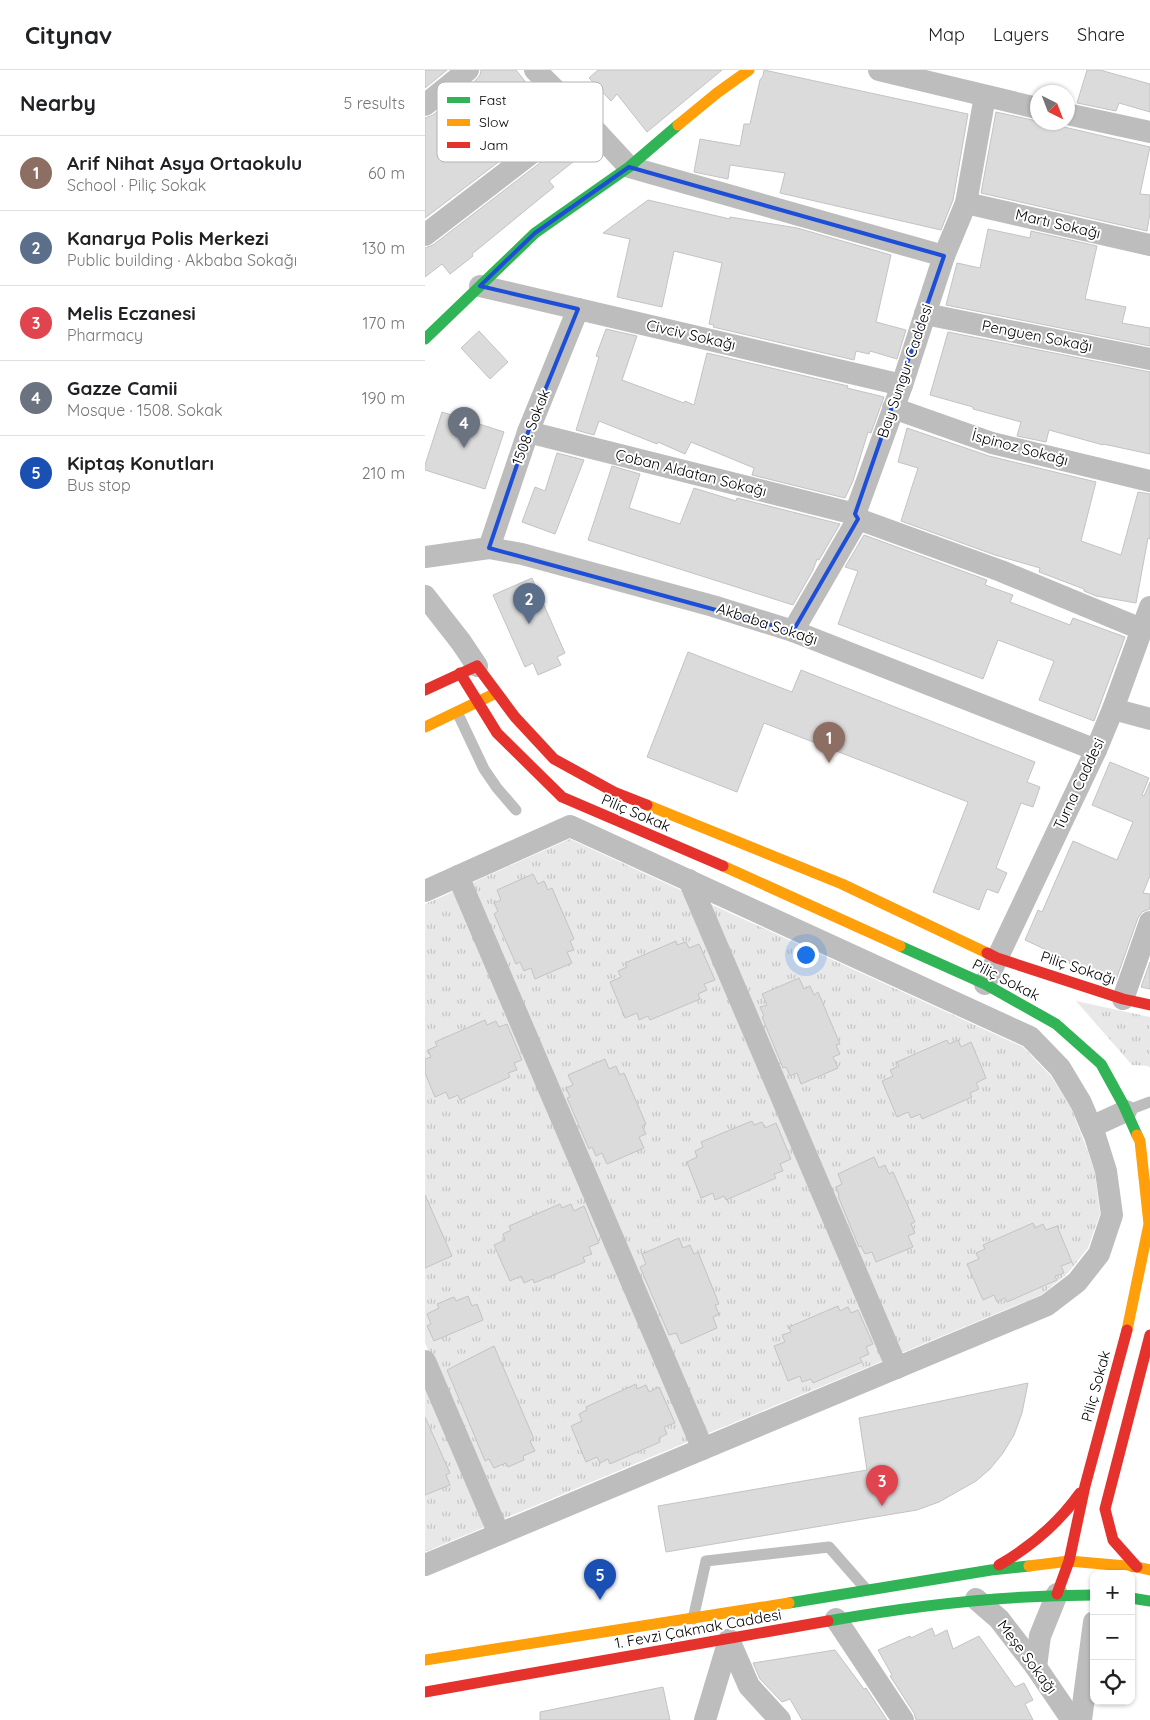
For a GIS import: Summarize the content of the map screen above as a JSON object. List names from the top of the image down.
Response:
{
  "streets": {
    "street": [
      "Martı Sokağı",
      "Civciv Sokağı",
      "Penguen Sokağı",
      "Bay Sungur Caddesi",
      "1508. Sokak",
      "İspinoz Sokağı",
      "Çoban Aldatan Sokağı",
      "Akbaba Sokağı",
      "Turna Caddesi",
      "Piliç Sokak",
      "Piliç Sokağı",
      "1. Fevzi Çakmak Caddesi",
      "Meşe Sokağı"
    ]
  },
  "crossings": [
    ["Martı Sokağı", "Bay Sungur Caddesi"],
    ["Civciv Sokağı", "Bay Sungur Caddesi"],
    ["Civciv Sokağı", "1508. Sokak"],
    ["Penguen Sokağı", "Bay Sungur Caddesi"],
    ["Bay Sungur Caddesi", "İspinoz Sokağı"],
    ["Bay Sungur Caddesi", "Çoban Aldatan Sokağı"],
    ["Bay Sungur Caddesi", "Akbaba Sokağı"],
    ["1508. Sokak", "Çoban Aldatan Sokağı"],
    ["1508. Sokak", "Akbaba Sokağı"],
    ["Çoban Aldatan Sokağı", "Turna Caddesi"],
    ["Akbaba Sokağı", "Turna Caddesi"],
    ["Turna Caddesi", "Piliç Sokak"],
    ["Turna Caddesi", "Piliç Sokağı"],
    ["Piliç Sokak", "Piliç Sokağı"],
    ["Piliç Sokak", "1. Fevzi Çakmak Caddesi"],
    ["1. Fevzi Çakmak Caddesi", "Meşe Sokağı"]
  ],
  "legend": ["Fast", "Slow", "Jam"],
  "north": "bottom right",
  "page": {
    "header": "Citynav",
    "nav": ["Map", "Layers", "Share"],
    "heading": ["Nearby", "5 results"],
    "list": [
      {
        "mark": "1",
        "name": "Arif Nihat Asya Ortaokulu",
        "note": "School · Piliç Sokak",
        "value": "60 m"
      },
      {
        "mark": "2",
        "name": "Kanarya Polis Merkezi",
        "note": "Public building · Akbaba Sokağı",
        "value": "130 m"
      },
      {
        "mark": "3",
        "name": "Melis Eczanesi",
        "note": "Pharmacy",
        "value": "170 m"
      },
      {
        "mark": "4",
        "name": "Gazze Camii",
        "note": "Mosque · 1508. Sokak",
        "value": "190 m"
      },
      {
        "mark": "5",
        "name": "Kiptaş Konutları",
        "note": "Bus stop",
        "value": "210 m"
      }
    ],
    "pins": [
      "4",
      "2",
      "1",
      "3",
      "5"
    ],
    "map_buttons": ["+", "−"]
  }
}
